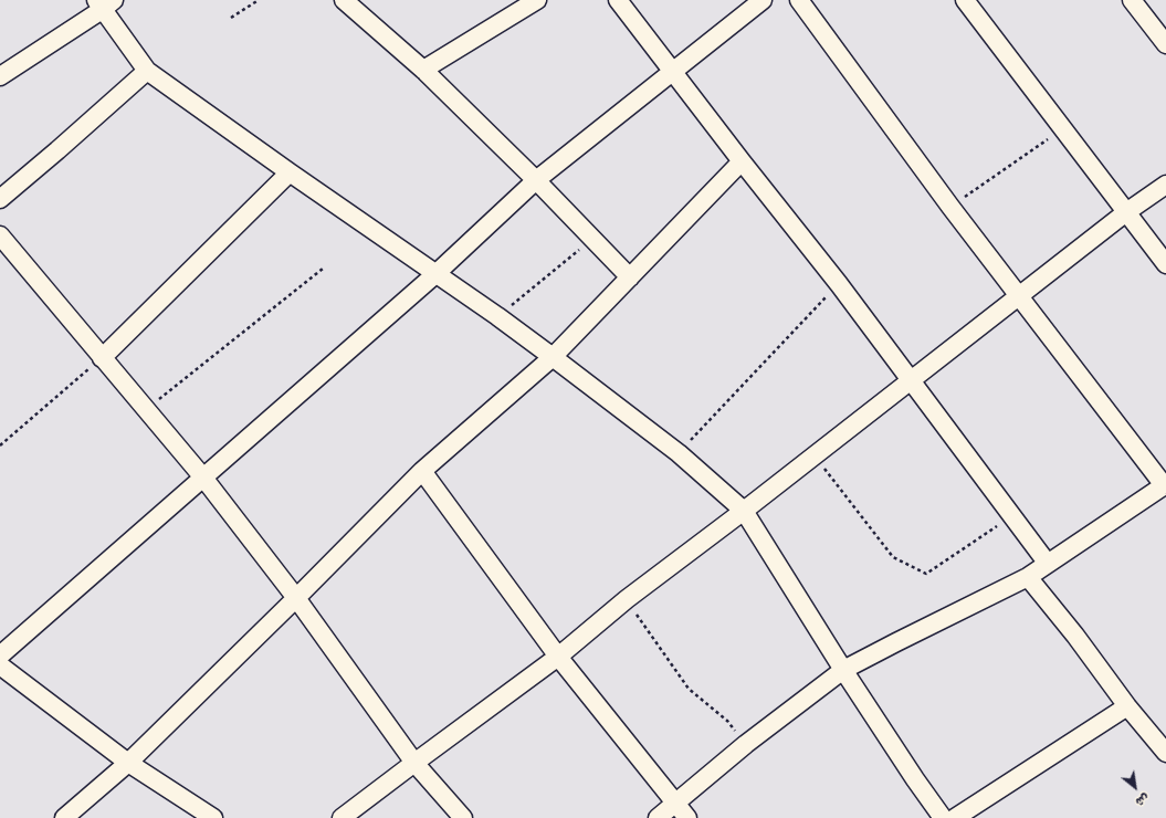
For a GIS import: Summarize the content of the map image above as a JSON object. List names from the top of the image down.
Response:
{
  "north": "bottom right"
}
